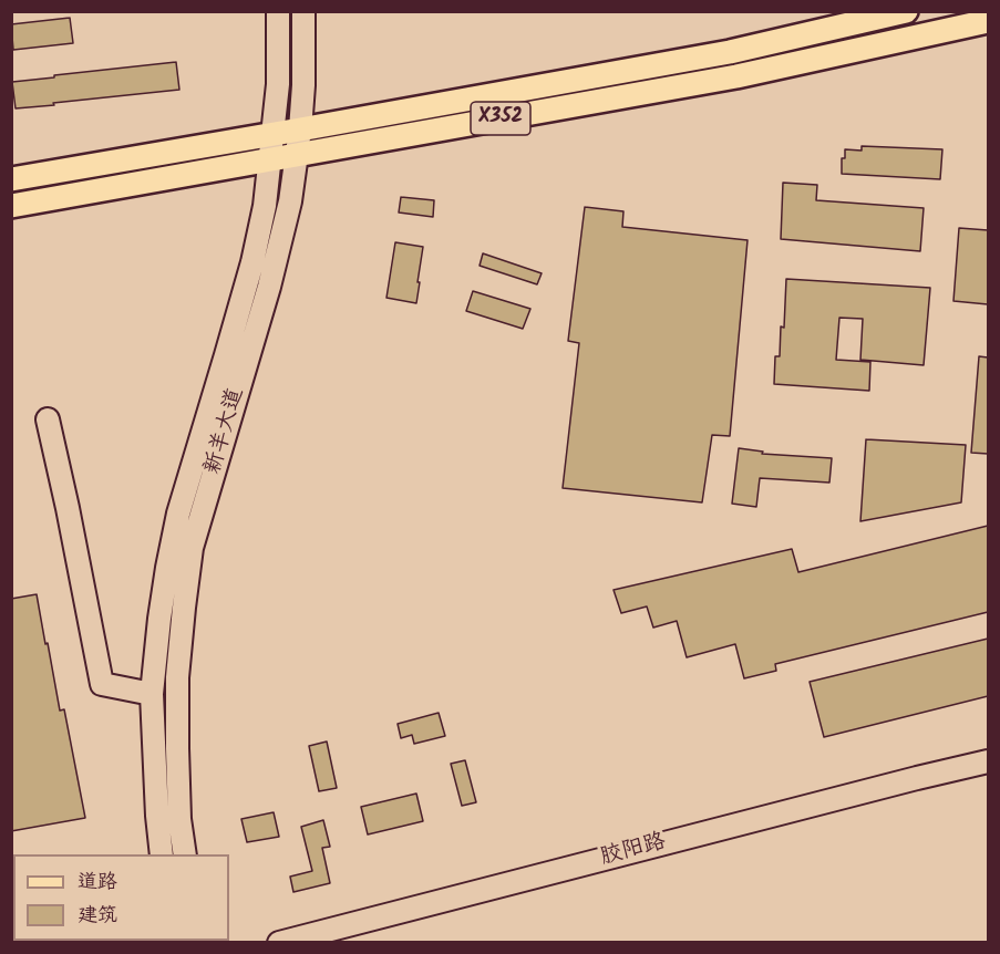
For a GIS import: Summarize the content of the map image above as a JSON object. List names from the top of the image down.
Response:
{
  "streets": {
    "main road": ["X352", "新羊大道", "胶阳路"]
  },
  "crossings": [
    ["X352", "新羊大道"]
  ],
  "legend": ["道路", "建筑"]
}
